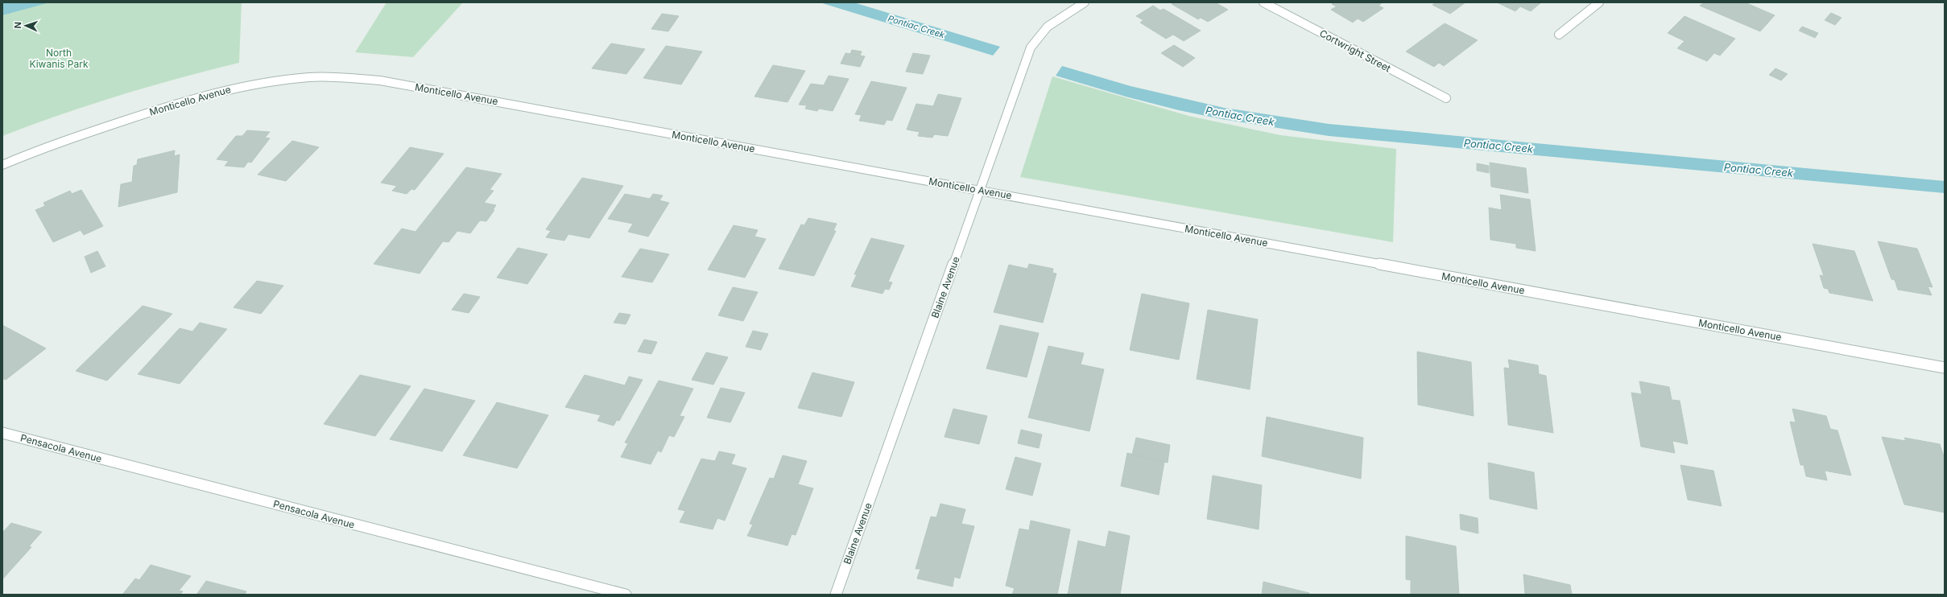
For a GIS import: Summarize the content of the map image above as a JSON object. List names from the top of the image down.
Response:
{
  "streets": {
    "street": [
      "Cortwright Street",
      "Monticello Avenue",
      "Blaine Avenue",
      "Pensacola Avenue"
    ]
  },
  "crossings": [
    ["Monticello Avenue", "Blaine Avenue"]
  ],
  "water": ["Pontiac Creek"],
  "parks": ["North Kiwanis Park"],
  "north": "left"
}
